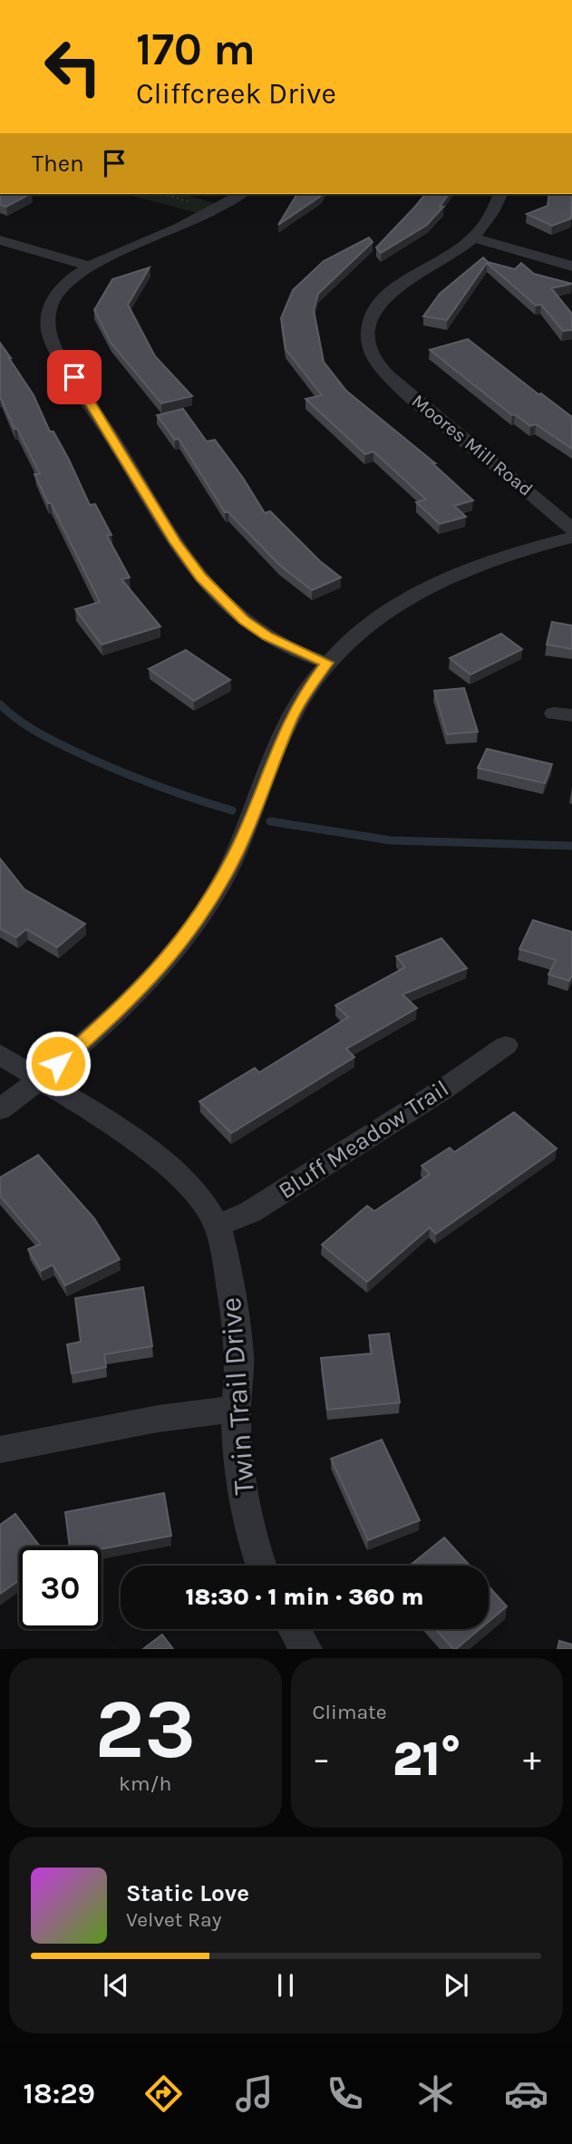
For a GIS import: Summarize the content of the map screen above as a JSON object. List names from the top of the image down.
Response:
{
  "streets": {
    "street": ["Moores Mill Road", "Bluff Meadow Trail", "Twin Trail Drive"]
  },
  "crossings": [
    ["Bluff Meadow Trail", "Twin Trail Drive"]
  ],
  "page": {
    "turn": ["170 m", "Cliffcreek Drive"],
    "then": "Then",
    "limit": "30",
    "trip": "18:30 · 1 min · 360 m",
    "tile": [
      ["23", "km/h"],
      "Climate"
    ],
    "heat": ["−", "21°", "+"],
    "song": ["Static Love", "Velvet Ray"],
    "tabs": "18:29"
  }
}
